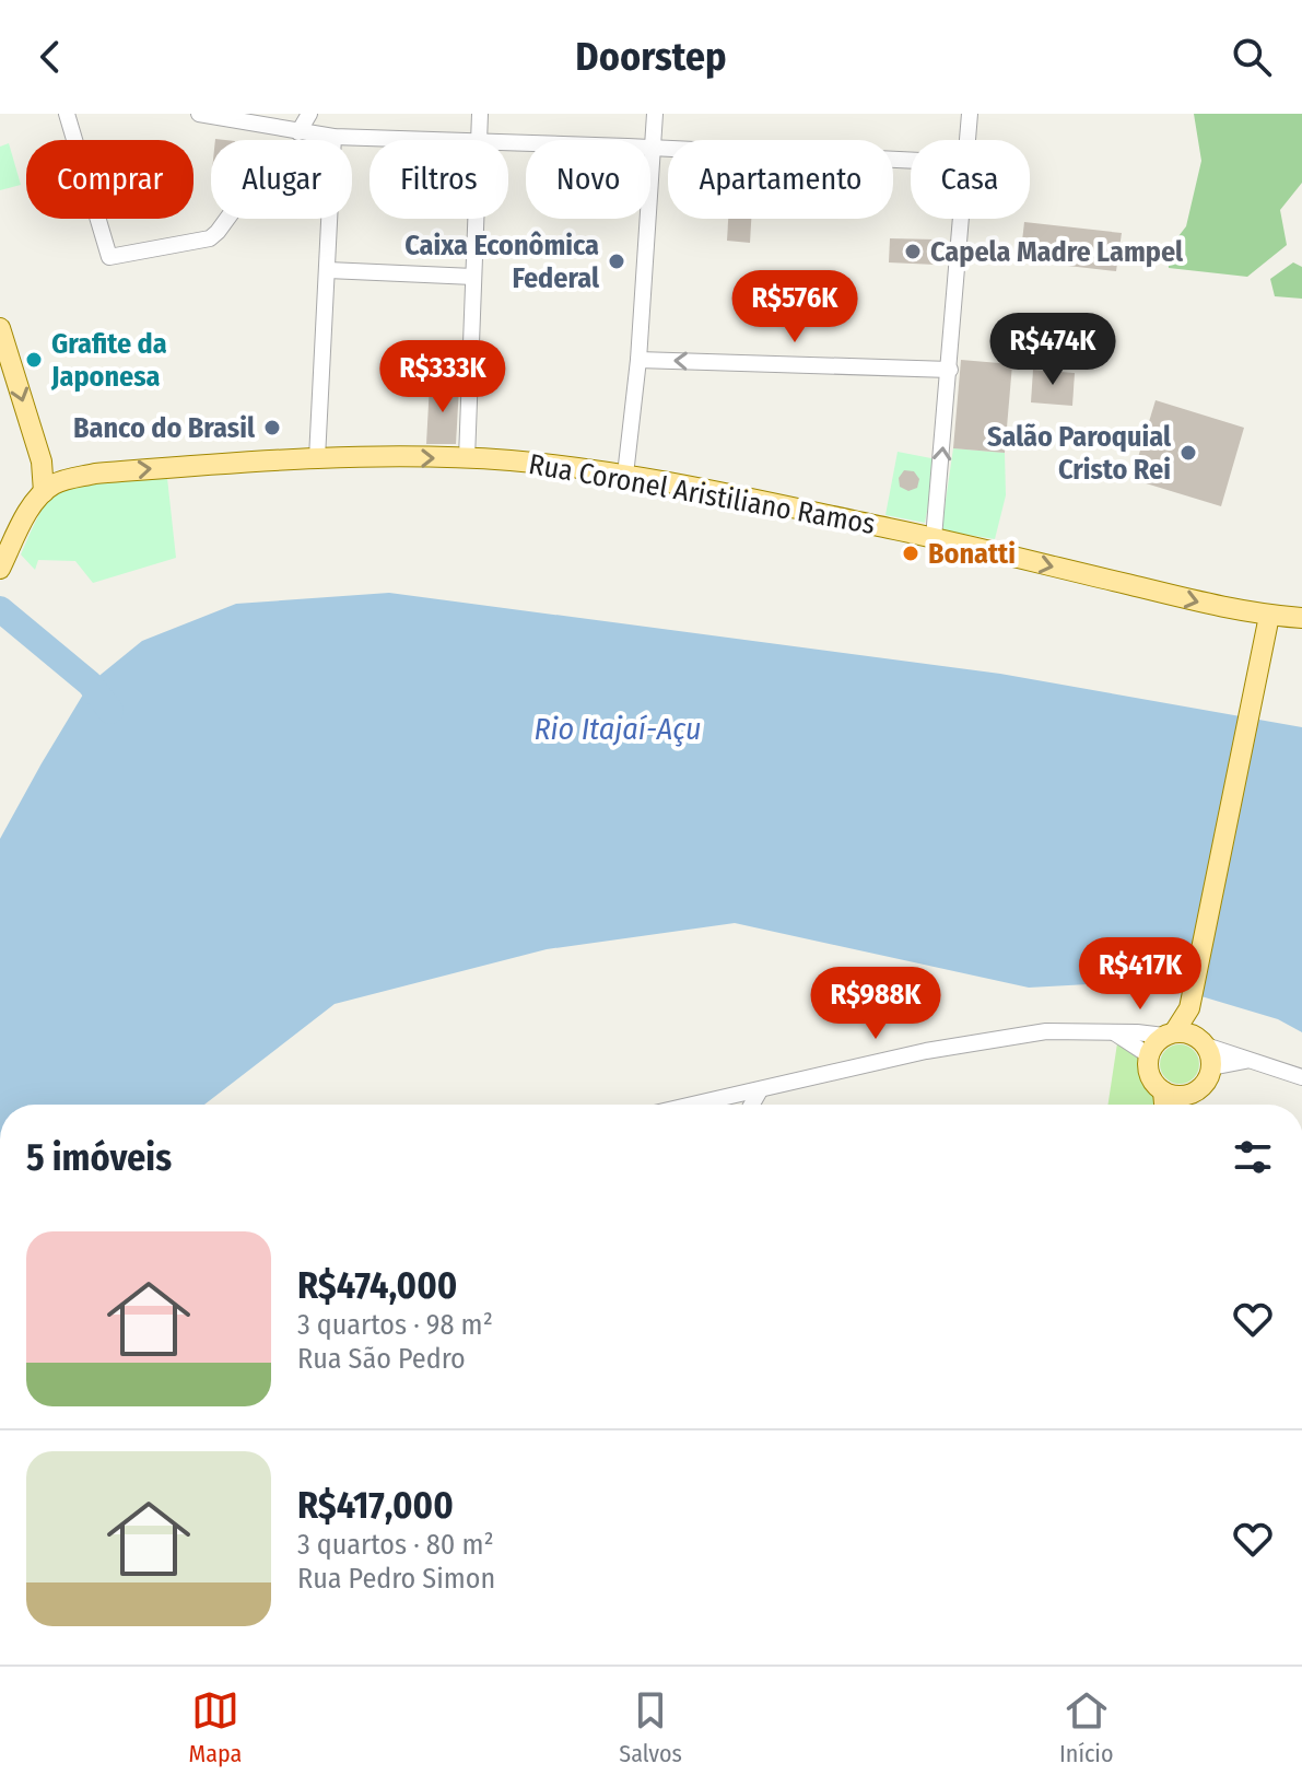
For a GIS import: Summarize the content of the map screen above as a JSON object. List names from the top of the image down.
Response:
{
  "streets": {
    "main road": ["Rua Coronel Aristiliano Ramos"]
  },
  "one_way": ["Rua Coronel Aristiliano Ramos"],
  "water": ["Rio Itajaí-Açu"],
  "places": [
    "Capela Madre Lampel",
    "Caixa Econômica Federal",
    "Grafite da Japonesa",
    "Banco do Brasil",
    "Salão Paroquial Cristo Rei",
    "Bonatti"
  ],
  "page": {
    "header": "Doorstep",
    "chip": [
      "Comprar",
      "Alugar",
      "Filtros",
      "Novo",
      "Apartamento",
      "Casa"
    ],
    "price": [
      "R$576K",
      "R$474K",
      "R$333K",
      "R$417K",
      "R$988K"
    ],
    "heading": "5 imóveis",
    "list": [
      {
        "name": "R$474,000",
        "note": "3 quartos · 98 m² · Rua São Pedro"
      },
      {
        "name": "R$417,000",
        "note": "3 quartos · 80 m² · Rua Pedro Simon"
      }
    ],
    "tabs": ["Mapa", "Salvos", "Início"]
  }
}
